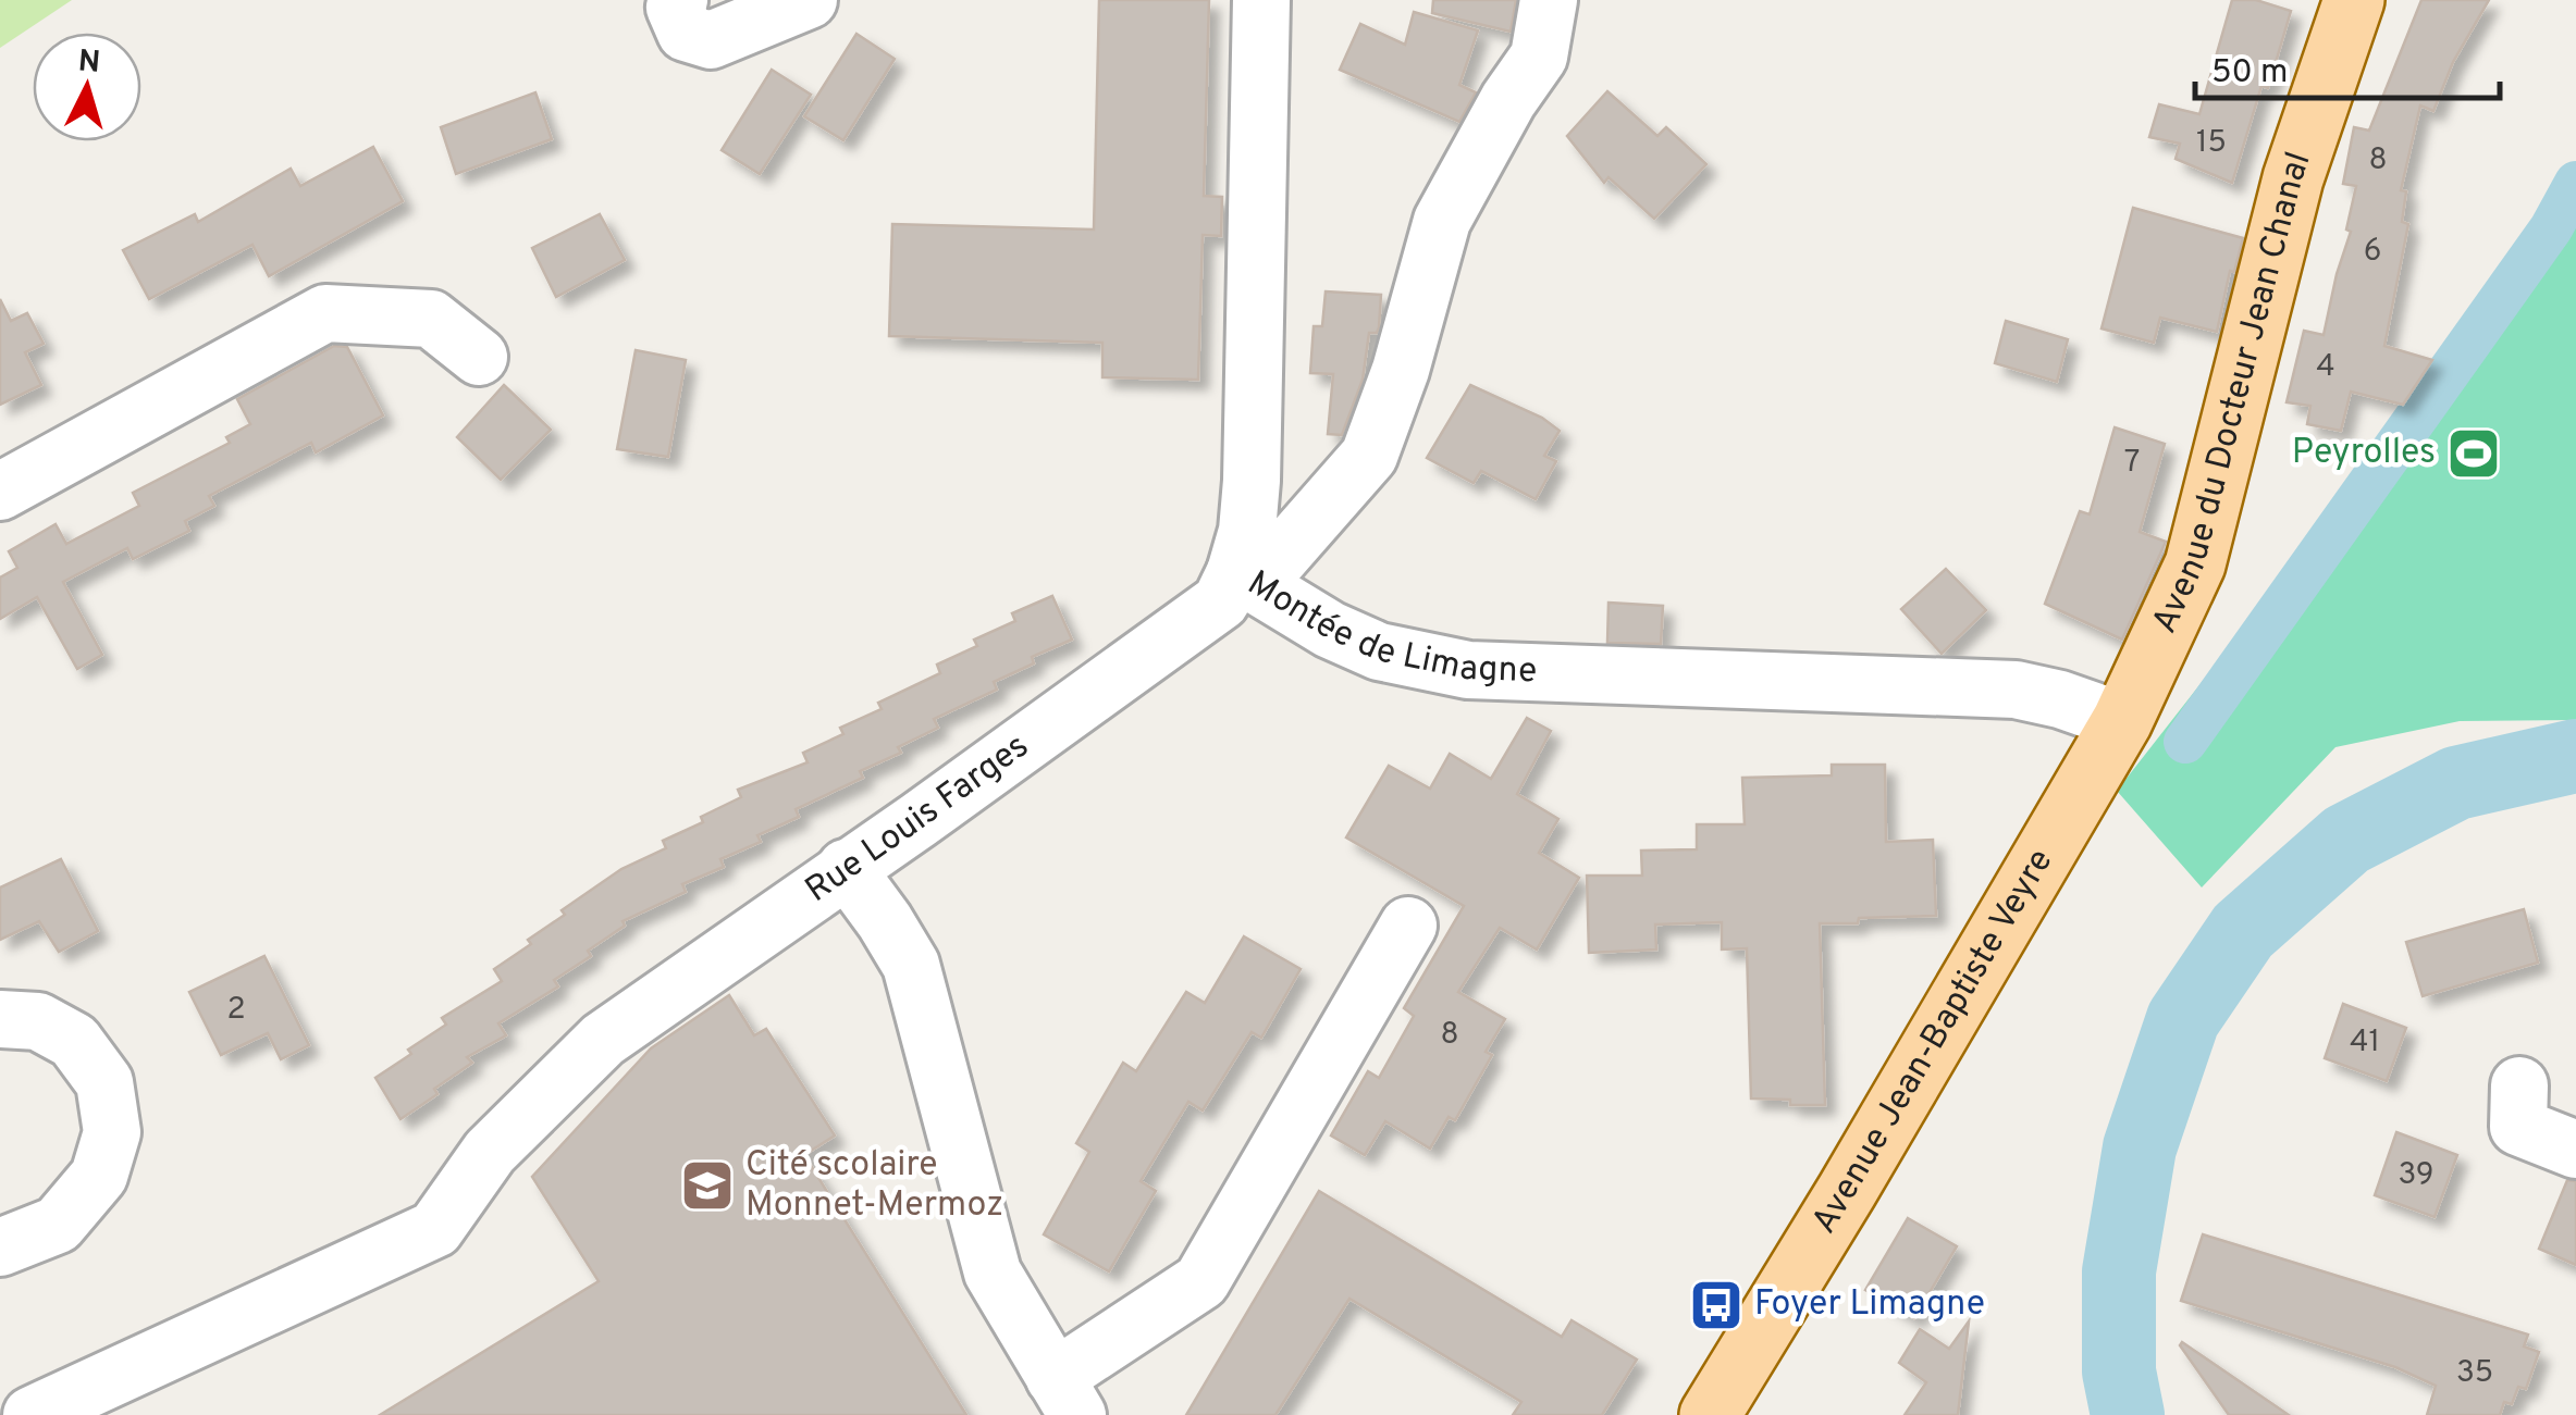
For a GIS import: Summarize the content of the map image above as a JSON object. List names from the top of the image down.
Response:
{
  "streets": {
    "main road": ["Avenue du Docteur Jean Chanal", "Avenue Jean-Baptiste Veyre"],
    "street": ["Montée de Limagne", "Rue Louis Farges"]
  },
  "crossings": [
    ["Avenue du Docteur Jean Chanal", "Montée de Limagne"],
    ["Avenue du Docteur Jean Chanal", "Avenue Jean-Baptiste Veyre"],
    ["Montée de Limagne", "Rue Louis Farges"],
    ["Montée de Limagne", "Avenue Jean-Baptiste Veyre"]
  ],
  "places": {
    "sports": ["Peyrolles"],
    "school or university": ["Cité scolaire Monnet-Mermoz"],
    "bus stop": ["Foyer Limagne"]
  },
  "house_numbers": [
    "15",
    "8",
    "6",
    "4",
    "7",
    "2",
    "8",
    "41",
    "39",
    "35"
  ],
  "scale_bar": "50 m",
  "north": "top"
}
